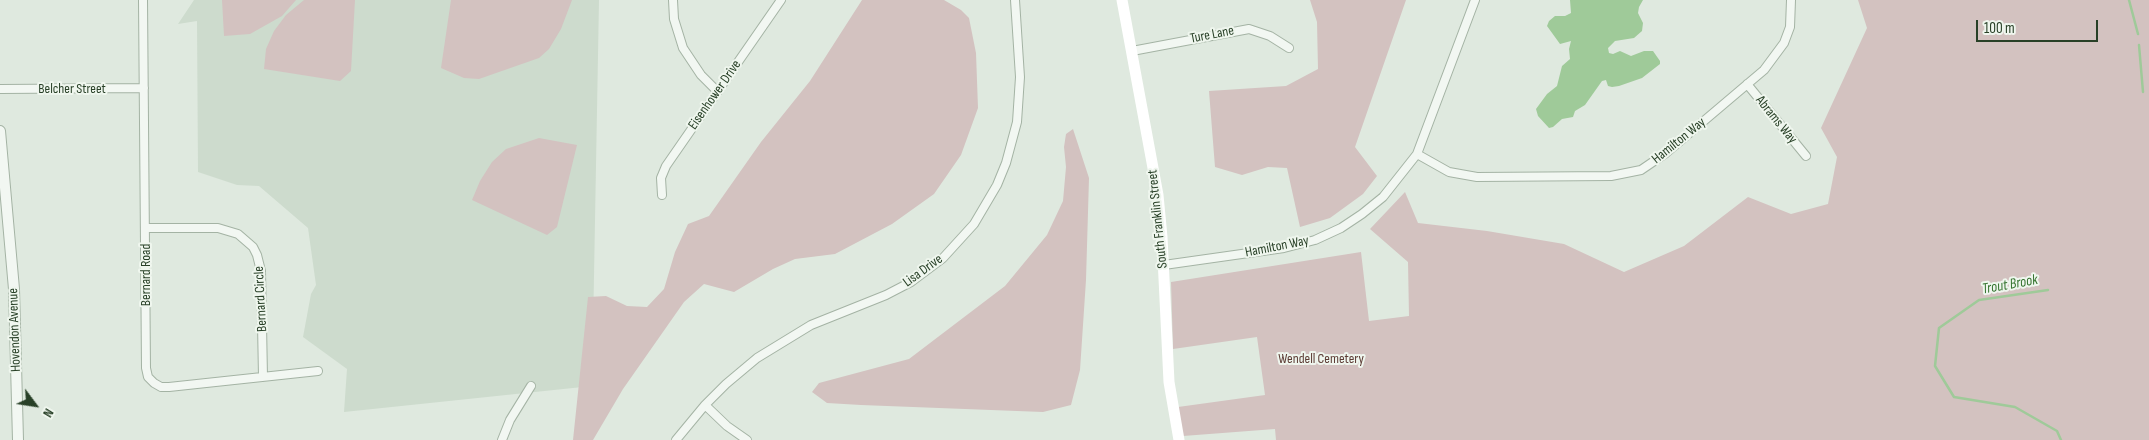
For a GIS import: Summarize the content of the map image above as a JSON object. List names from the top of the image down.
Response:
{
  "streets": {
    "main road": ["South Franklin Street"],
    "street": [
      "Ture Lane",
      "Belcher Street",
      "Eisenhower Drive",
      "Abrams Way",
      "Hamilton Way",
      "Lisa Drive",
      "Bernard Road",
      "Bernard Circle",
      "Hovendon Avenue"
    ]
  },
  "crossings": [
    ["Ture Lane", "South Franklin Street"],
    ["Belcher Street", "Bernard Road"],
    ["Abrams Way", "Hamilton Way"],
    ["Hamilton Way", "South Franklin Street"],
    ["Bernard Road", "Bernard Circle"]
  ],
  "water": ["Trout Brook"],
  "parks": ["Wendell Cemetery"],
  "scale_bar": "100 m",
  "north": "bottom right"
}
